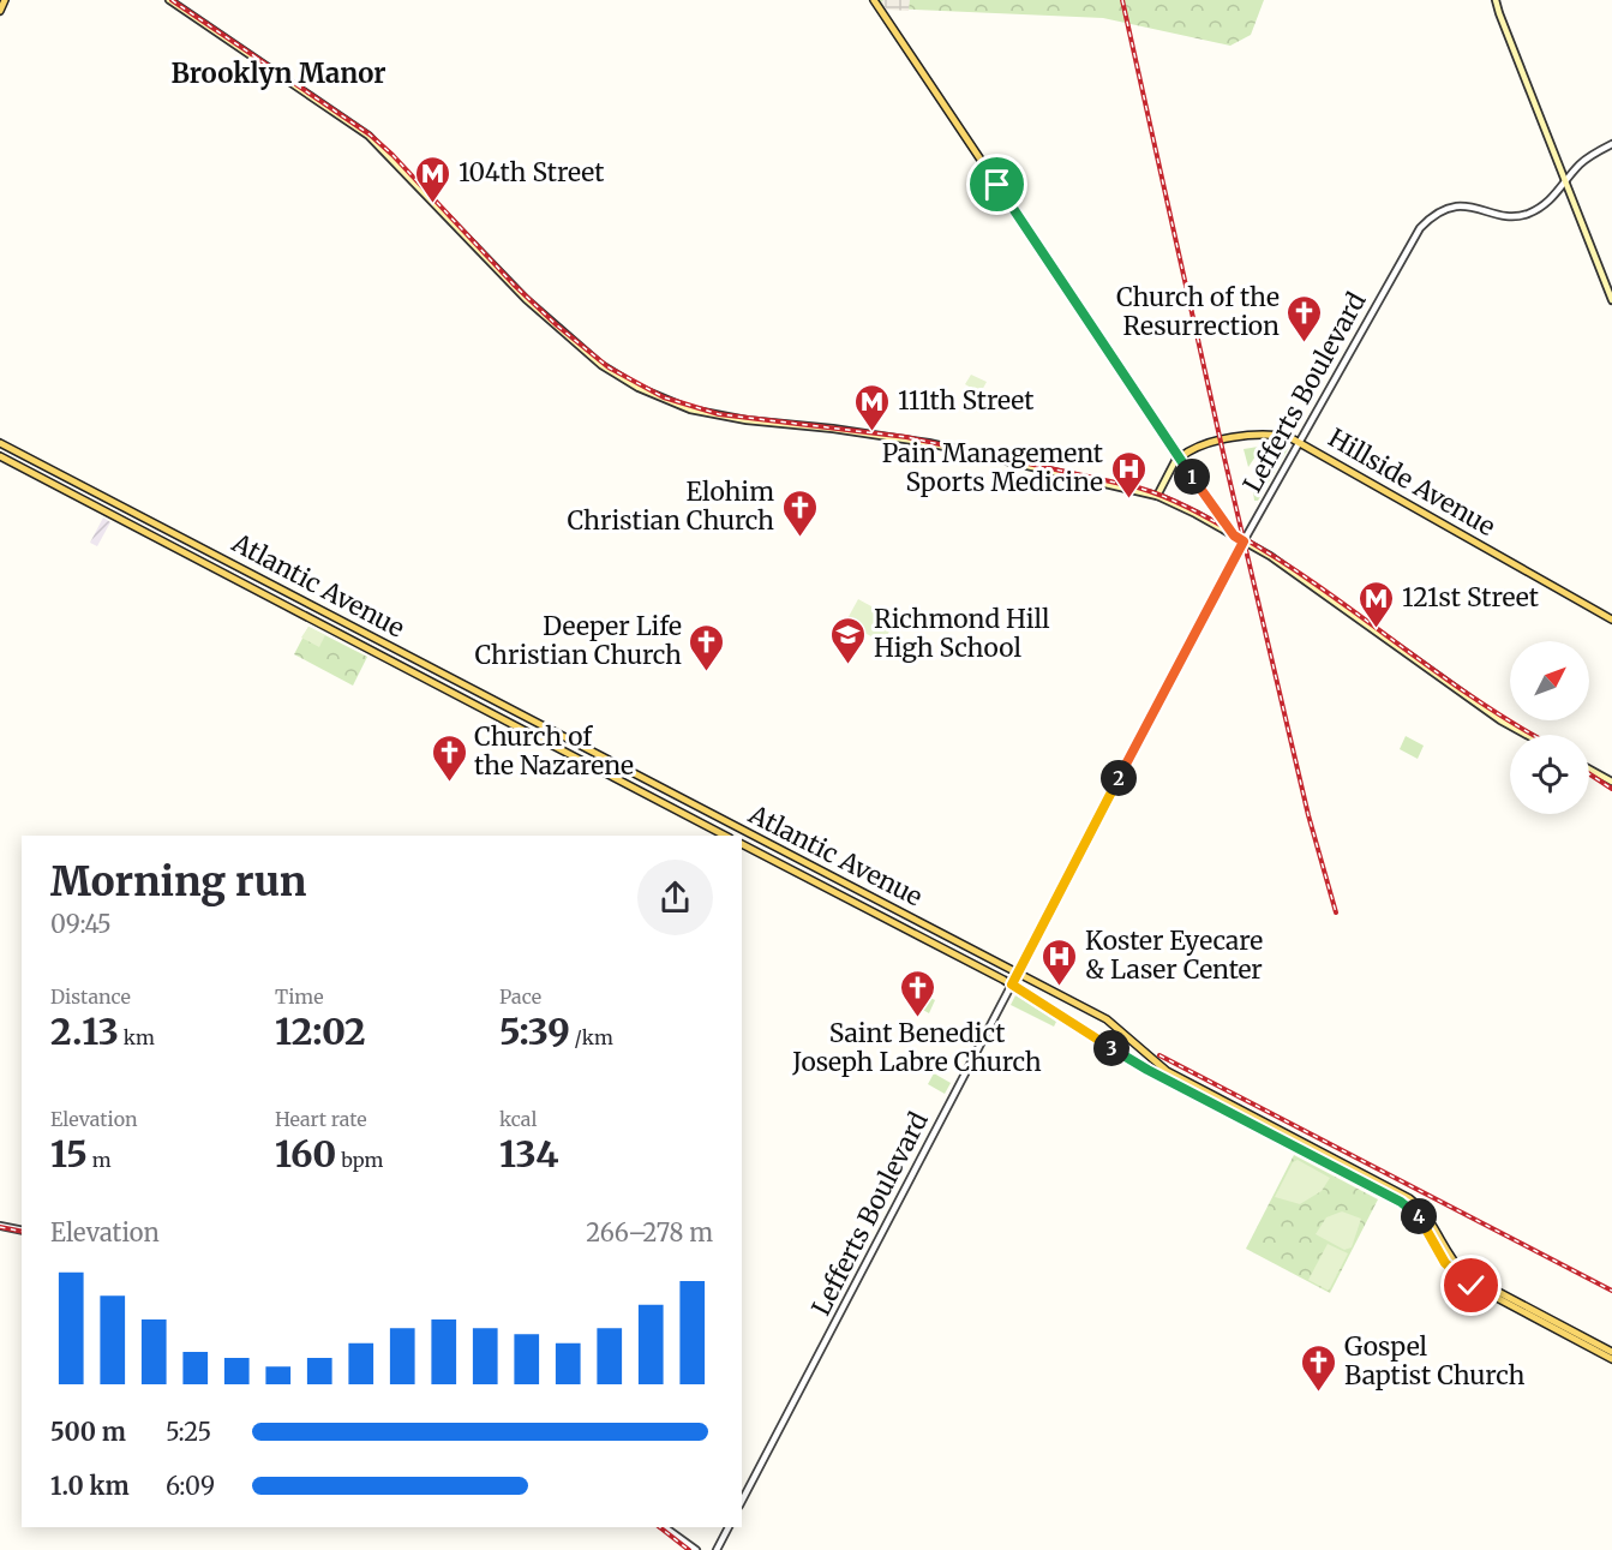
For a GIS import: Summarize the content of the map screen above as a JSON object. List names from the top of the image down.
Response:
{
  "streets": {
    "main road": ["Hillside Avenue", "Atlantic Avenue"],
    "street": ["Lefferts Boulevard"]
  },
  "crossings": [
    ["Lefferts Boulevard", "Hillside Avenue"],
    ["Lefferts Boulevard", "Atlantic Avenue"]
  ],
  "districts": ["Brooklyn Manor"],
  "places": {
    "metro station": ["104th Street", "111th Street", "121st Street"],
    "church": [
      "Church of the Resurrection",
      "Elohim Christian Church",
      "Deeper Life Christian Church",
      "Church of the Nazarene",
      "Saint Benedict Joseph Labre Church",
      "Gospel Baptist Church"
    ],
    "hospital": ["Pain Management Sports Medicine", "Koster Eyecare & Laser Center"],
    "school or university": ["Richmond Hill High School"]
  },
  "north": "top right",
  "page": {
    "pins": [
      "1",
      "2",
      "3",
      "4"
    ],
    "heading": ["Morning run", "09:45"],
    "stats": [
      ["Distance", "2.13 km"],
      ["Time", "12:02"],
      ["Pace", "5:39 /km"],
      ["Elevation", "15 m"],
      ["Heart rate", "160 bpm"],
      ["kcal", "134"]
    ],
    "chart": ["Elevation", "266–278 m"],
    "list": [
      {
        "name": "500 m",
        "note": "5:25"
      },
      {
        "name": "1.0 km",
        "note": "6:09"
      }
    ]
  }
}
